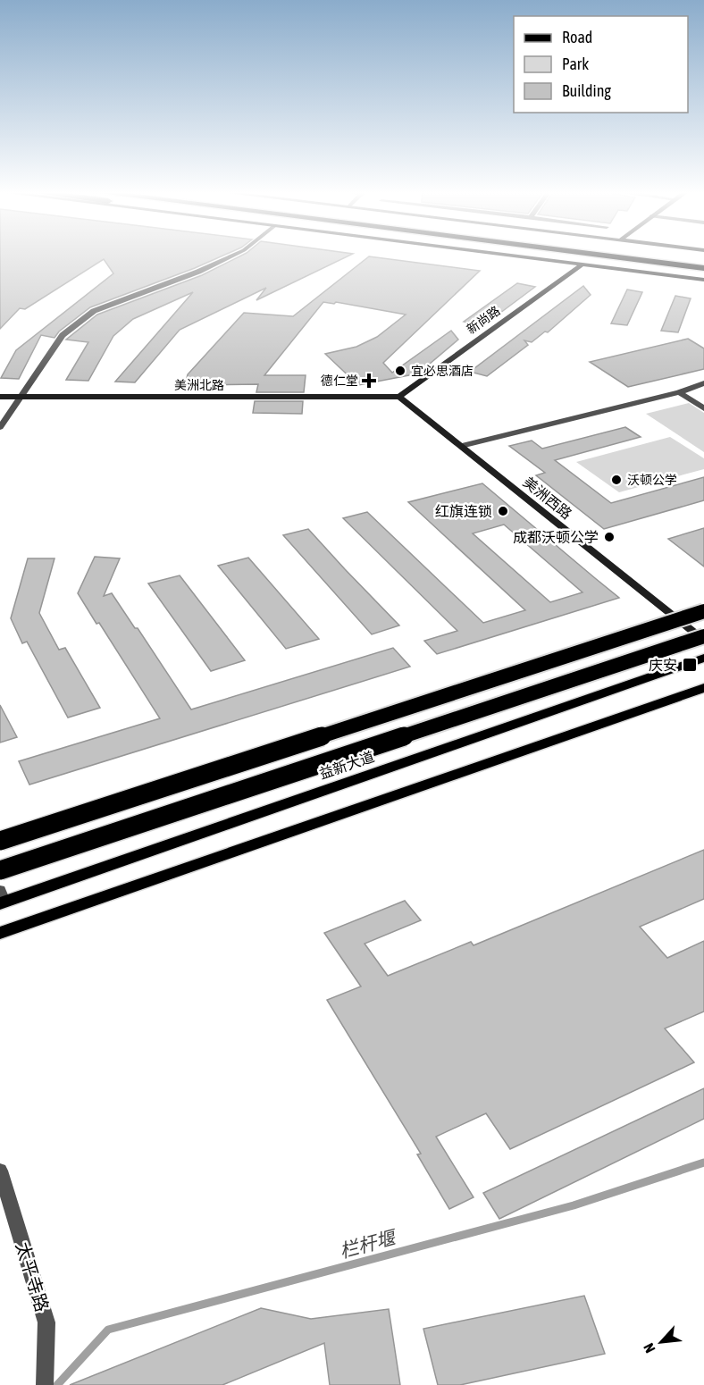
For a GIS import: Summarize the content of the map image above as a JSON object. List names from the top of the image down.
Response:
{
  "streets": {
    "main road": [
      "新尚路",
      "美洲北路",
      "美洲西路",
      "益新大道"
    ],
    "street": ["太平寺路"]
  },
  "crossings": [
    ["新尚路", "美洲北路"],
    ["新尚路", "美洲西路"],
    ["美洲北路", "美洲西路"]
  ],
  "water": ["栏杆堰"],
  "places": {
    "other": [
      "宜必思酒店",
      "沃顿公学",
      "红旗连锁",
      "成都沃顿公学"
    ],
    "health": ["德仁堂"],
    "transit": ["庆安"]
  },
  "legend": ["Road", "Park", "Building"],
  "north": "bottom left"
}
